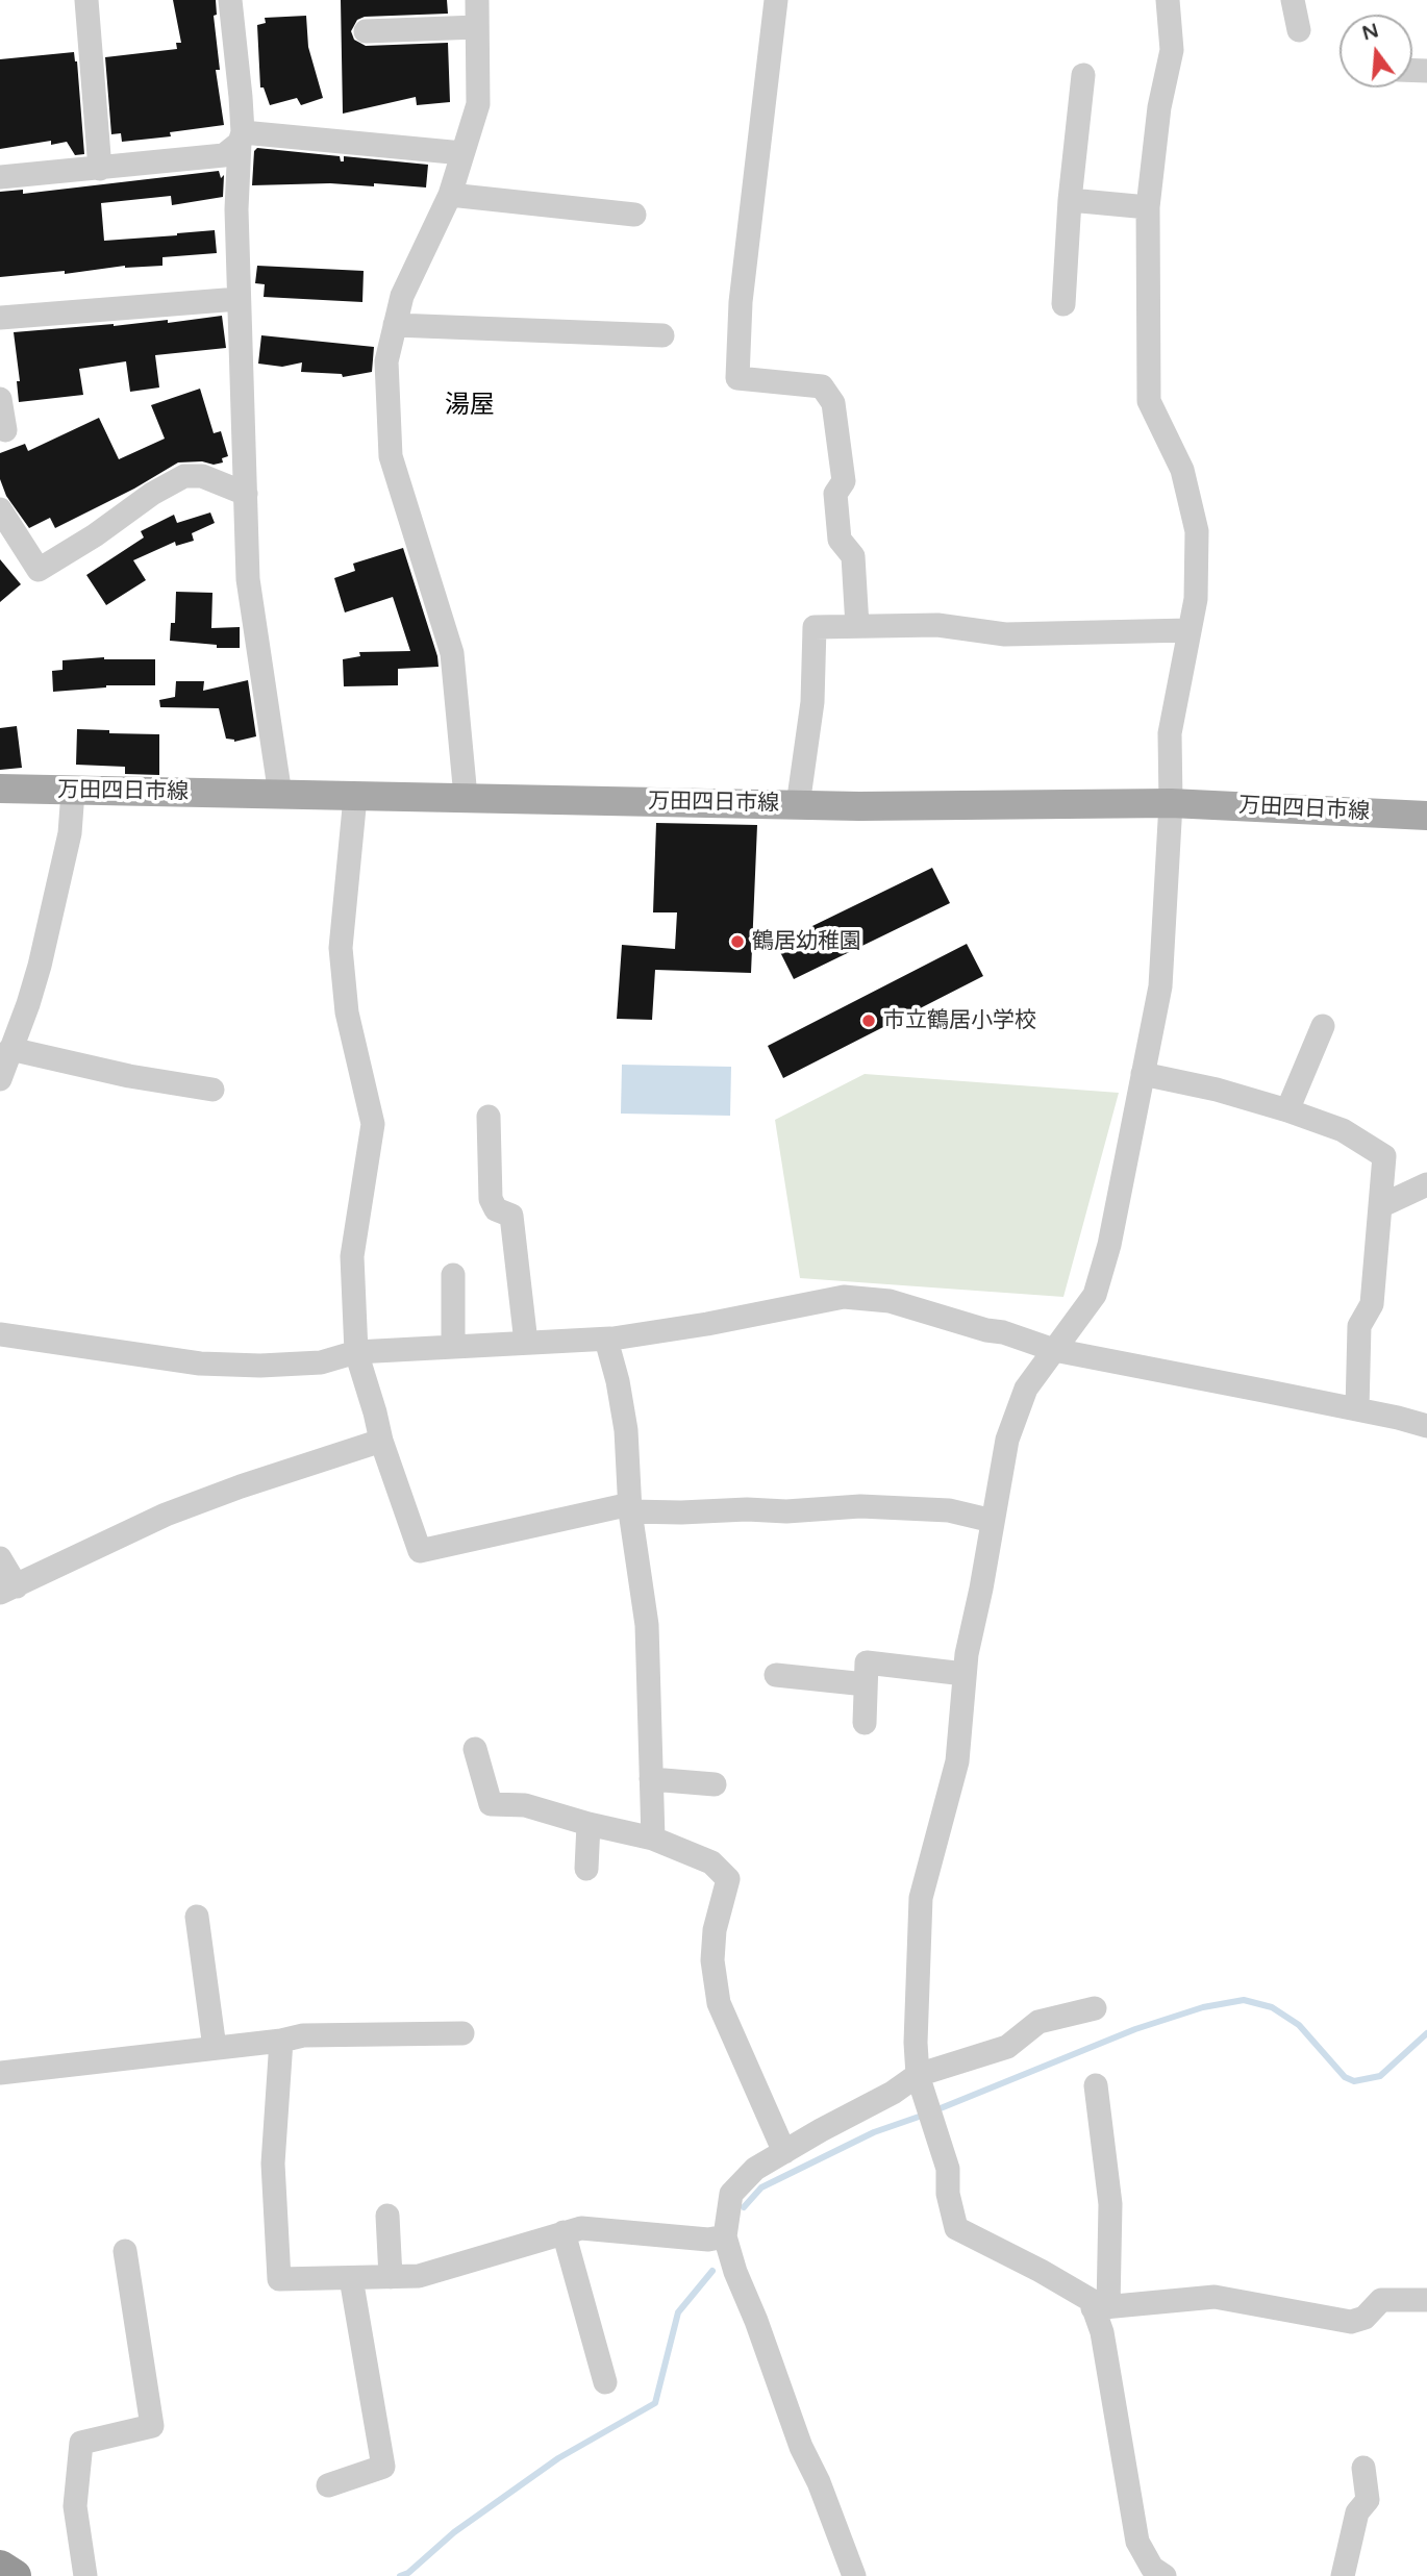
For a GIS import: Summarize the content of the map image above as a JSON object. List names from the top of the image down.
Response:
{
  "streets": {
    "main road": ["万田四日市線"]
  },
  "districts": ["湯屋"],
  "places": ["鶴居幼稚園", "市立鶴居小学校"],
  "north": "top"
}
